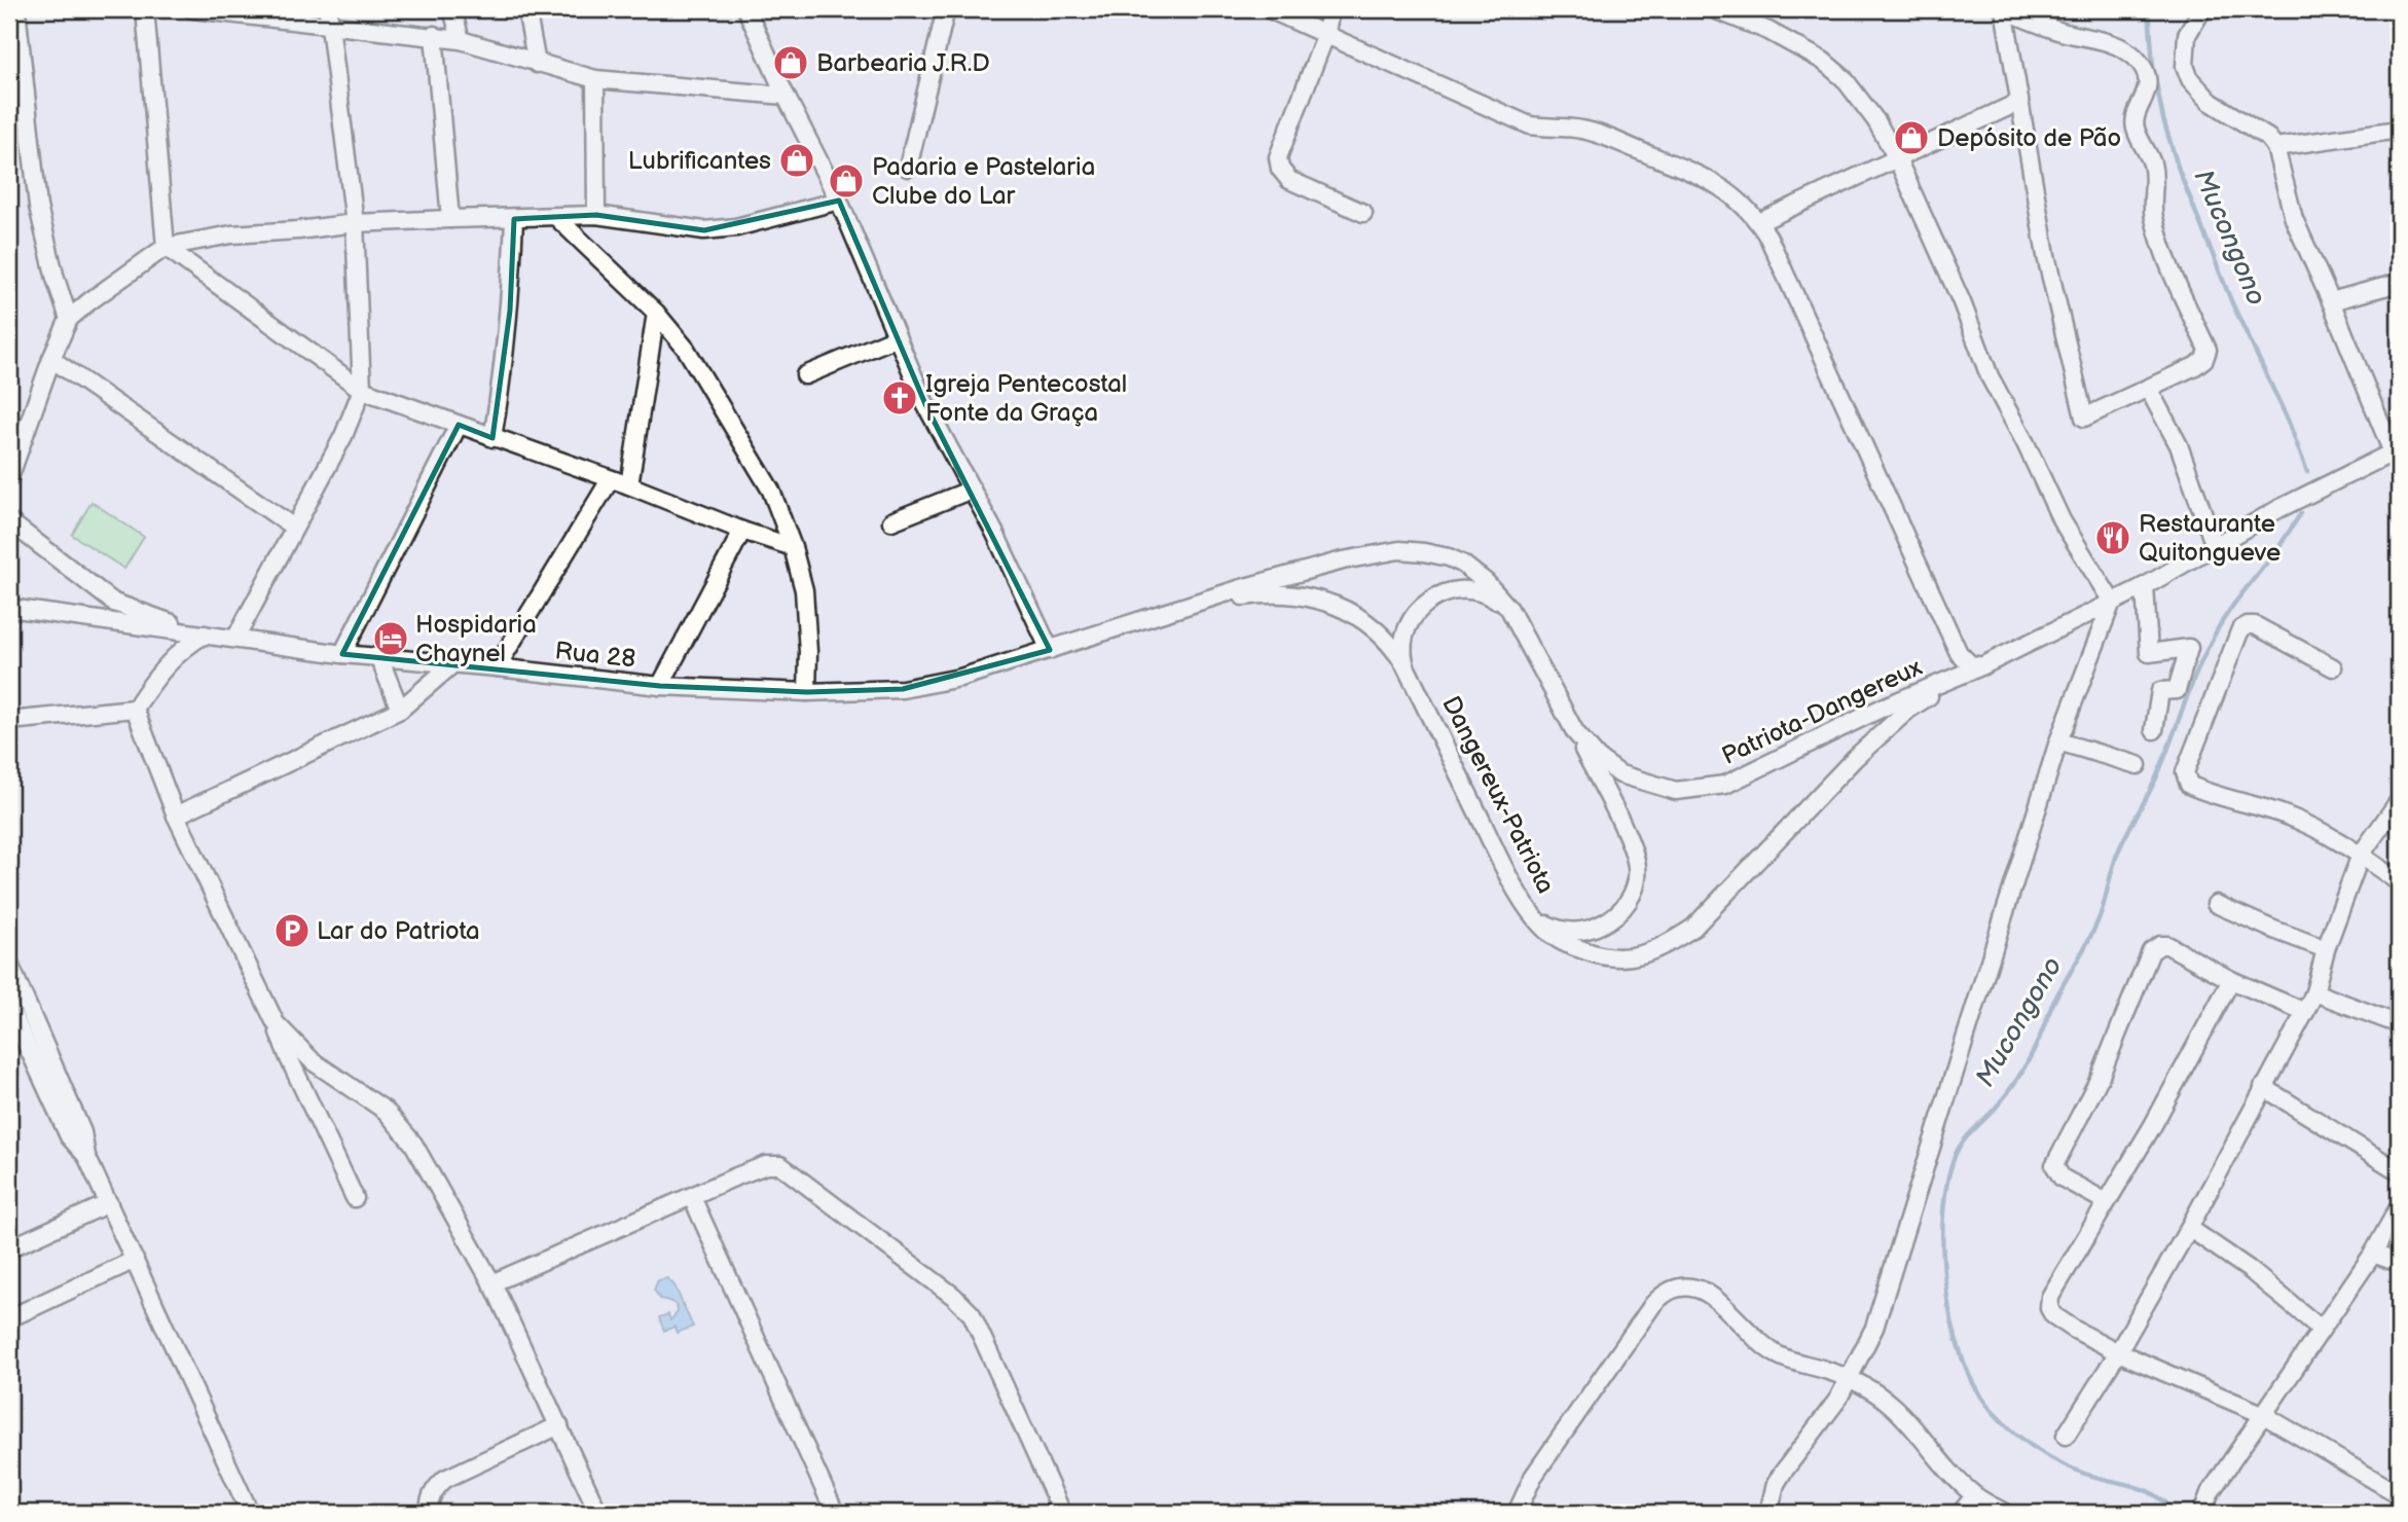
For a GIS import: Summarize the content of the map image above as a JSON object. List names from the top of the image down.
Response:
{
  "streets": {
    "street": ["Rua 28", "Patriota-Dangereux", "Dangereux-Patriota"]
  },
  "crossings": [
    ["Rua 28", "Patriota-Dangereux"],
    ["Rua 28", "Dangereux-Patriota"],
    ["Patriota-Dangereux", "Dangereux-Patriota"]
  ],
  "water": ["Mucongono"],
  "places": {
    "shop": [
      "Barbearia J.R.D",
      "Depósito de Pão",
      "Lubrificantes",
      "Padaria e Pastelaria Clube do Lar"
    ],
    "church": ["Igreja Pentecostal Fonte da Graça"],
    "restaurant": ["Restaurante Quitongueve"],
    "hotel": ["Hospidaria Chaynel"],
    "parking": ["Lar do Patriota"]
  }
}
